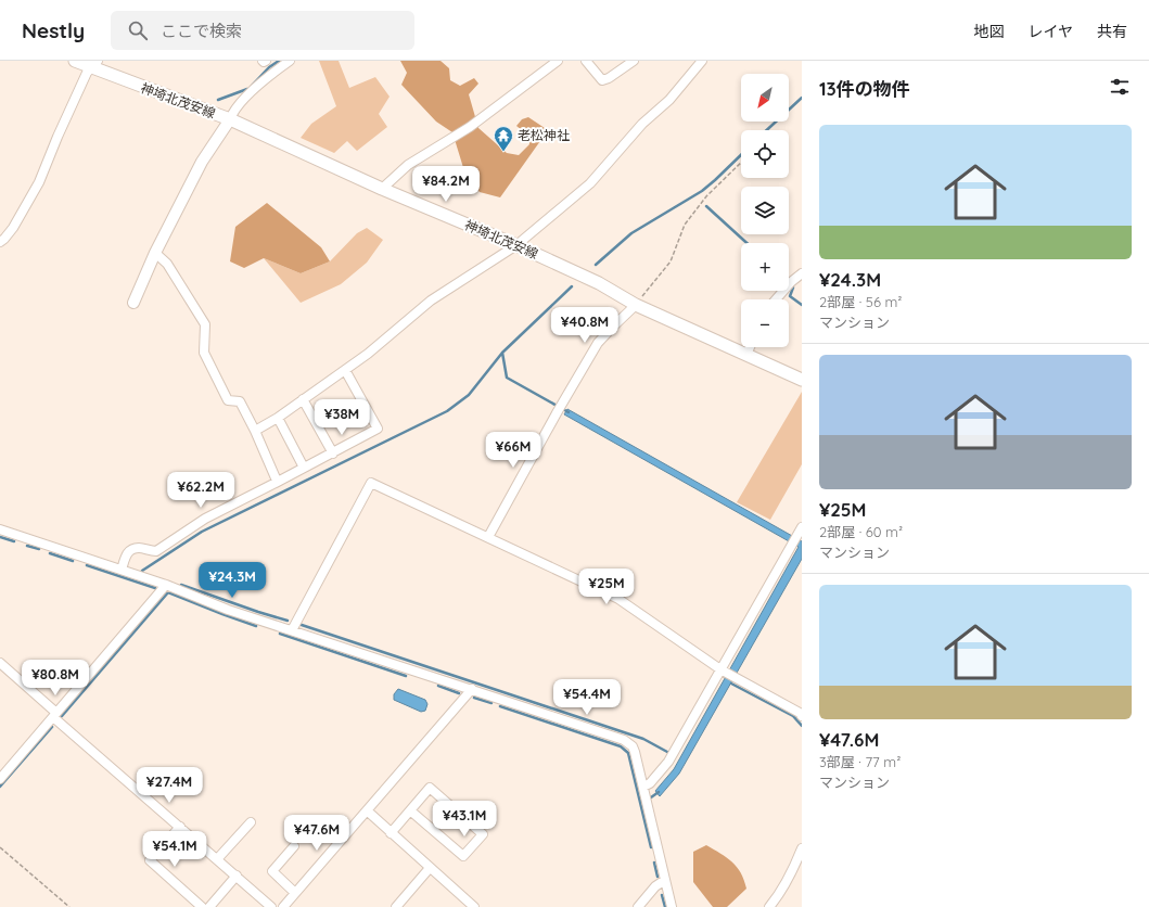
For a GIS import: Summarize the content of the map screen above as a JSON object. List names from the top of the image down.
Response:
{
  "streets": {
    "main road": ["神埼北茂安線"]
  },
  "places": {
    "temple": ["老松神社"]
  },
  "north": "bottom left",
  "page": {
    "header": "Nestly",
    "search": "ここで検索",
    "nav": ["地図", "レイヤ", "共有"],
    "heading": "13件の物件",
    "map_buttons": ["+", "−"],
    "list": [
      {
        "name": "¥24.3M",
        "note": "2部屋 · 56 m² · マンション"
      },
      {
        "name": "¥25M",
        "note": "2部屋 · 60 m² · マンション"
      },
      {
        "name": "¥47.6M",
        "note": "3部屋 · 77 m² · マンション"
      }
    ],
    "price": [
      "¥84.2M",
      "¥40.8M",
      "¥38M",
      "¥66M",
      "¥62.2M",
      "¥24.3M",
      "¥25M",
      "¥80.8M",
      "¥54.4M",
      "¥27.4M",
      "¥43.1M",
      "¥47.6M",
      "¥54.1M"
    ]
  }
}
